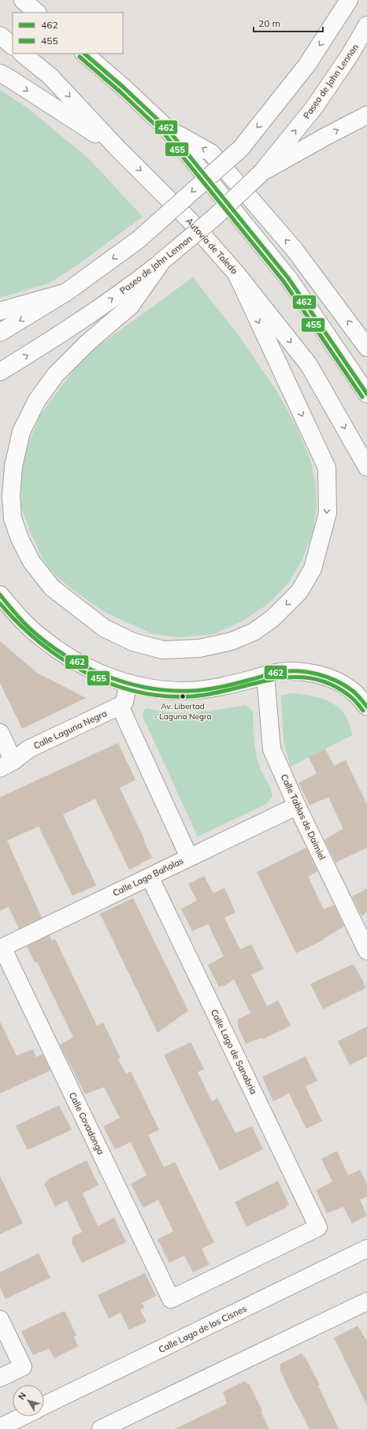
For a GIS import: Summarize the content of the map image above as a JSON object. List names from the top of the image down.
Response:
{
  "streets": {
    "main road": [
      "Paseo de John Lennon",
      "Autovía de Toledo",
      "Calle Laguna Negra",
      "Calle Tablas de Daimiel",
      "Calle Lago Bañolas",
      "Calle Lago de Sanabria",
      "Calle Covadonga",
      "Calle Lago de los Cisnes"
    ]
  },
  "crossings": [
    ["Calle Tablas de Daimiel", "Calle Lago Bañolas"],
    ["Calle Lago Bañolas", "Calle Lago de Sanabria"],
    ["Calle Lago Bañolas", "Calle Covadonga"],
    ["Calle Lago de Sanabria", "Calle Covadonga"]
  ],
  "places": ["Av. Libertad - Laguna Negra"],
  "lines": ["transit line 462", "transit line 455"],
  "legend": ["462", "455"],
  "scale_bar": "20 m",
  "north": "top left"
}
